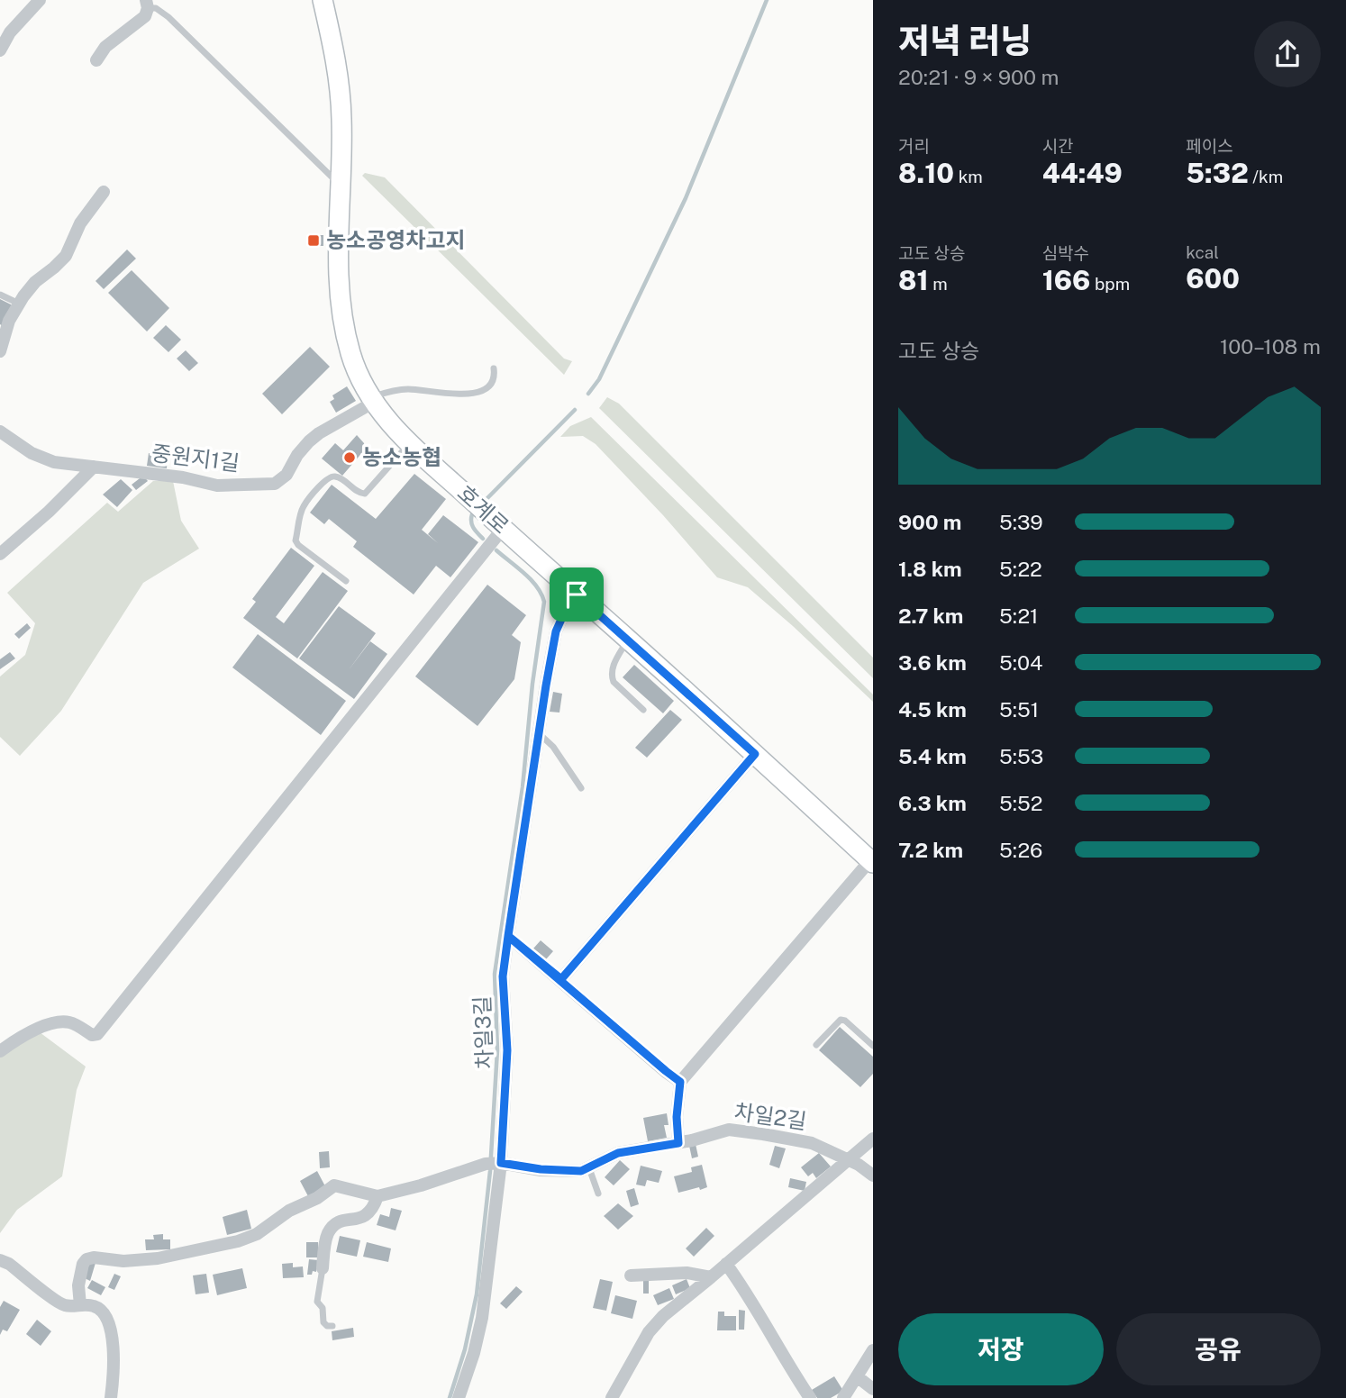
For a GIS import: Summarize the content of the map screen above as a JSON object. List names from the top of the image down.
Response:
{
  "streets": {
    "street": [
      "중원지1길",
      "호계로",
      "차일3길",
      "차일2길"
    ]
  },
  "crossings": [
    ["중원지1길", "호계로"],
    ["호계로", "차일3길"],
    ["차일3길", "차일2길"]
  ],
  "places": {
    "transit": ["농소공영차고지"],
    "other": ["농소농협"]
  },
  "page": {
    "heading": ["저녁 러닝", "20:21 · 9 × 900 m"],
    "stats": [
      ["거리", "8.10 km"],
      ["시간", "44:49"],
      ["페이스", "5:32 /km"],
      ["고도 상승", "81 m"],
      ["심박수", "166 bpm"],
      ["kcal", "600"]
    ],
    "chart": ["고도 상승", "100–108 m"],
    "list": [
      {
        "name": "900 m",
        "note": "5:39"
      },
      {
        "name": "1.8 km",
        "note": "5:22"
      },
      {
        "name": "2.7 km",
        "note": "5:21"
      },
      {
        "name": "3.6 km",
        "note": "5:04"
      },
      {
        "name": "4.5 km",
        "note": "5:51"
      },
      {
        "name": "5.4 km",
        "note": "5:53"
      },
      {
        "name": "6.3 km",
        "note": "5:52"
      },
      {
        "name": "7.2 km",
        "note": "5:26"
      }
    ],
    "buttons": ["저장", "공유"]
  }
}
